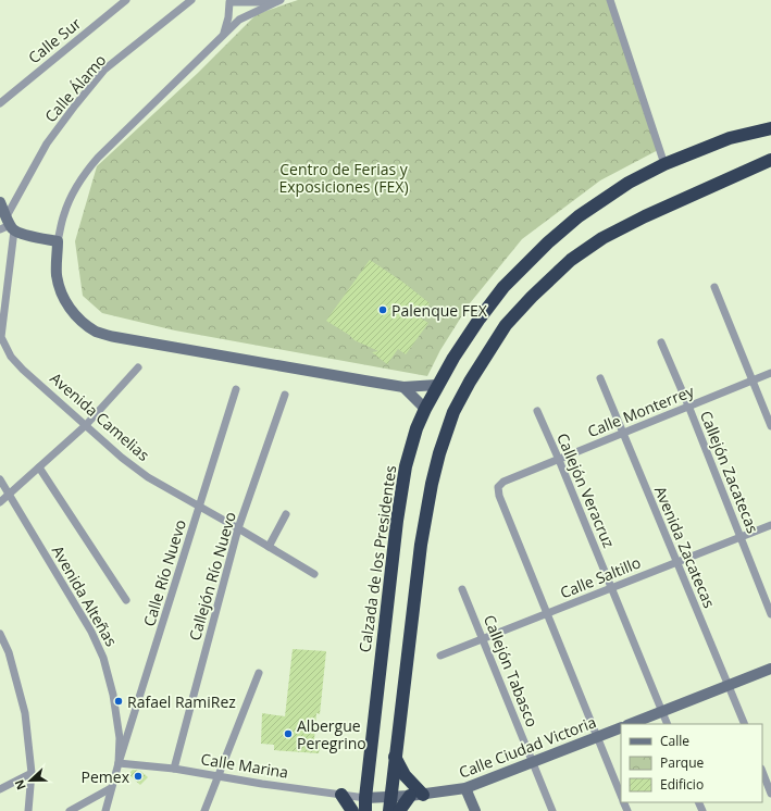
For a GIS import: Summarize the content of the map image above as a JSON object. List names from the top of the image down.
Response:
{
  "streets": {
    "highway": ["Calzada de los Presidentes"],
    "street": [
      "Calle Sur",
      "Calle Álamo",
      "Calle Monterrey",
      "Avenida Camelias",
      "Callejón Zacatecas",
      "Callejón Veracruz",
      "Avenida Zacatecas",
      "Calle Río Nuevo",
      "Callejón Río Nuevo",
      "Calle Saltillo",
      "Avenida Alteñas",
      "Callejón Tabasco",
      "Calle Ciudad Victoria",
      "Calle Marina"
    ]
  },
  "crossings": [
    ["Calle Álamo", "Avenida Camelias"],
    ["Calle Monterrey", "Callejón Zacatecas"],
    ["Calle Monterrey", "Callejón Veracruz"],
    ["Calle Monterrey", "Avenida Zacatecas"],
    ["Calle Monterrey", "Calle Saltillo"],
    ["Avenida Camelias", "Calle Río Nuevo"],
    ["Avenida Camelias", "Callejón Río Nuevo"],
    ["Callejón Zacatecas", "Calle Saltillo"],
    ["Callejón Veracruz", "Calle Saltillo"],
    ["Avenida Zacatecas", "Calle Saltillo"],
    ["Calzada de los Presidentes", "Calle Ciudad Victoria"],
    ["Calzada de los Presidentes", "Calle Marina"],
    ["Calle Río Nuevo", "Avenida Alteñas"],
    ["Calle Río Nuevo", "Calle Marina"],
    ["Callejón Río Nuevo", "Calle Marina"],
    ["Calle Saltillo", "Callejón Tabasco"],
    ["Avenida Alteñas", "Calle Marina"],
    ["Callejón Tabasco", "Calle Ciudad Victoria"],
    ["Calle Ciudad Victoria", "Calle Marina"]
  ],
  "parks": ["Centro de Ferias y Exposiciones (FEX)"],
  "places": [
    "Palenque FEX",
    "Rafael RamiRez",
    "Albergue Peregrino",
    "Pemex"
  ],
  "legend": ["Calle", "Parque", "Edificio"],
  "north": "left"
}
